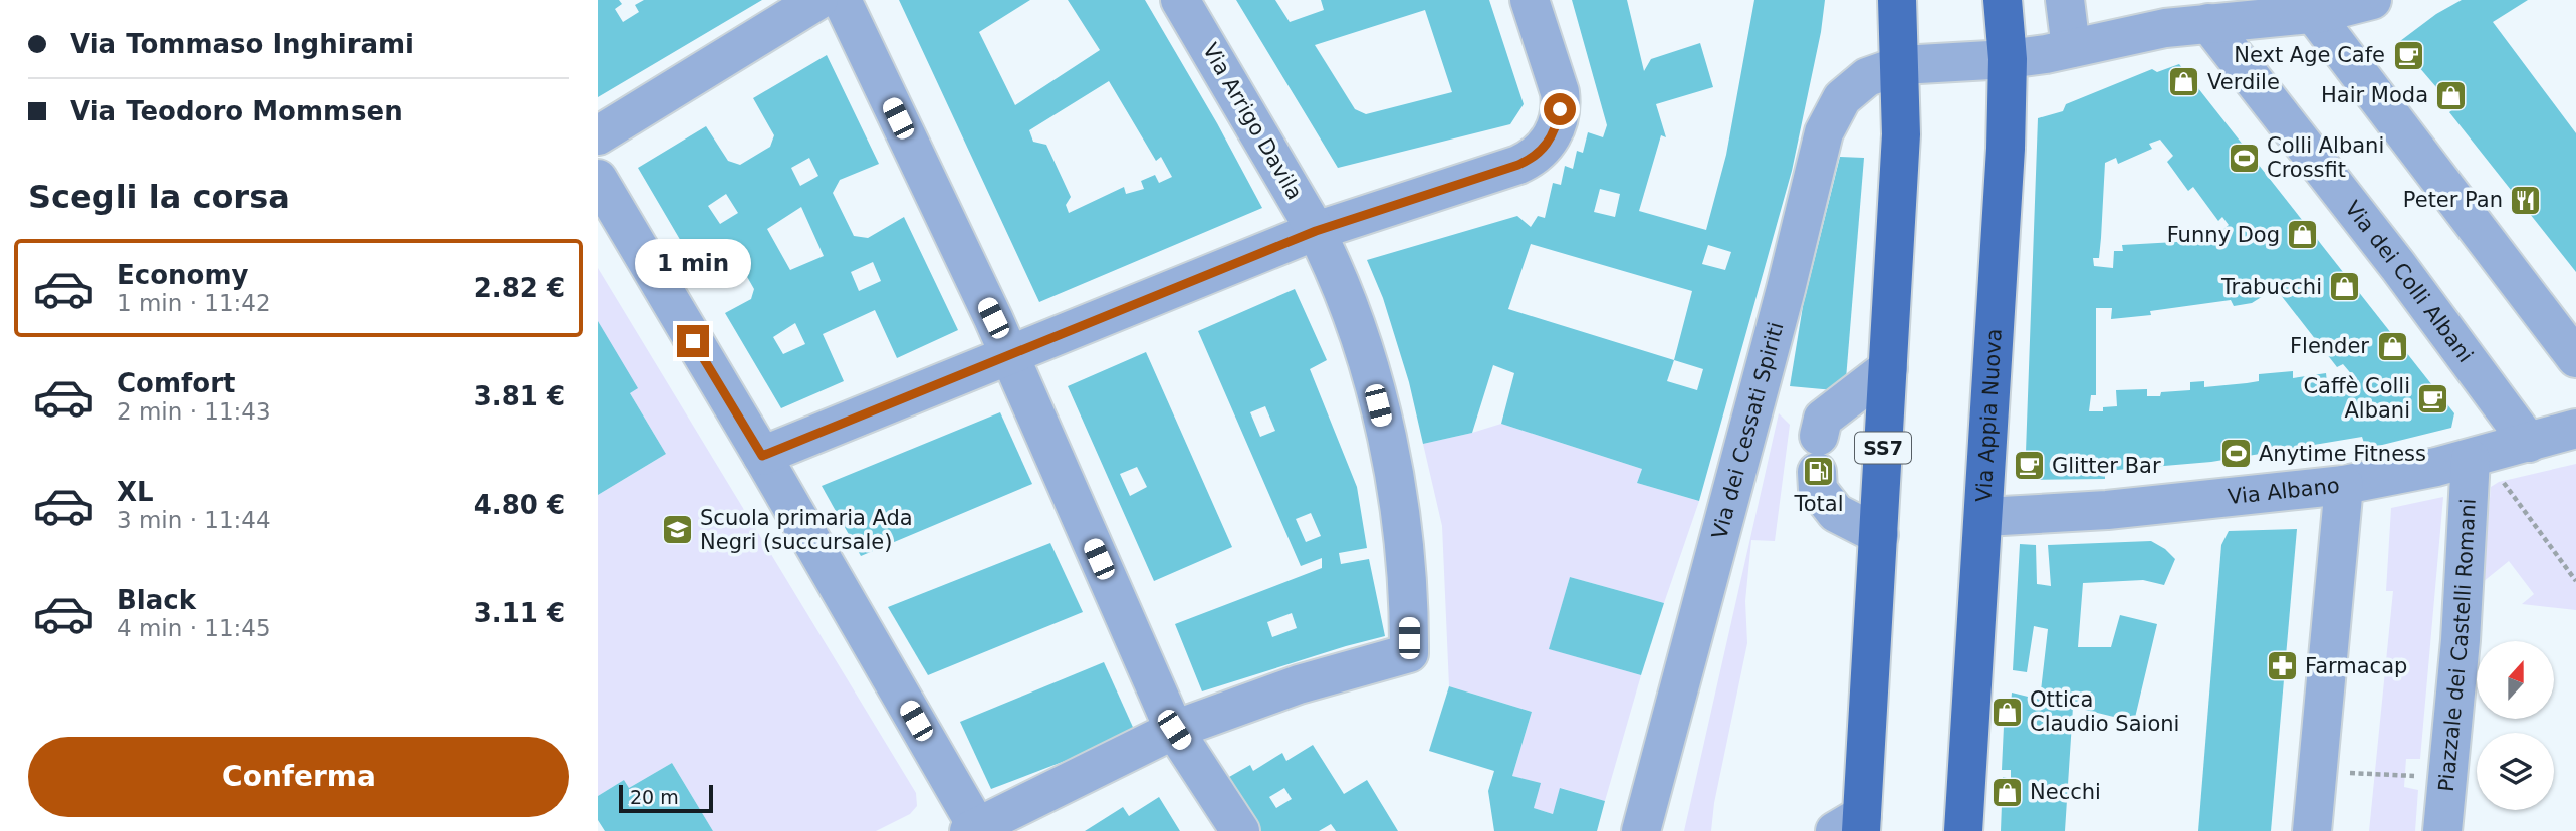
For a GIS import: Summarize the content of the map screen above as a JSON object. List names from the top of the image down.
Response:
{
  "streets": {
    "main road": ["Via Appia Nuova", "SS7"],
    "street": [
      "Via Arrigo Davila",
      "Via dei Colli Albani",
      "Via dei Cessati Spiriti",
      "Via Albano",
      "Piazzale dei Castelli Romani"
    ]
  },
  "crossings": [
    ["Via dei Colli Albani", "Via dei Cessati Spiriti"],
    ["Via dei Colli Albani", "Via Albano"],
    ["Via Appia Nuova", "Via dei Cessati Spiriti"],
    ["Via Appia Nuova", "Via Albano"],
    ["Via dei Cessati Spiriti", "SS7"],
    ["Via Albano", "Piazzale dei Castelli Romani"]
  ],
  "places": {
    "cafe": ["Next Age Cafe", "Caffè Colli Albani", "Glitter Bar"],
    "shop": [
      "Verdile",
      "Hair Moda",
      "Funny Dog",
      "Trabucchi",
      "Flender",
      "Ottica Claudio Saioni",
      "Necchi"
    ],
    "sports": ["Colli Albani Crossfit", "Anytime Fitness"],
    "restaurant": ["Peter Pan"],
    "fuel station": ["Total"],
    "school or university": ["Scuola primaria Ada Negri (succursale)"],
    "pharmacy": ["Farmacap"]
  },
  "scale_bar": "20 m",
  "north": "top",
  "page": {
    "banner": ["Via Tommaso Inghirami", "Via Teodoro Mommsen"],
    "heading": "Scegli la corsa",
    "list": [
      {
        "name": "Economy",
        "note": "1 min · 11:42",
        "value": "2.82 €"
      },
      {
        "name": "Comfort",
        "note": "2 min · 11:43",
        "value": "3.81 €"
      },
      {
        "name": "XL",
        "note": "3 min · 11:44",
        "value": "4.80 €"
      },
      {
        "name": "Black",
        "note": "4 min · 11:45",
        "value": "3.11 €"
      }
    ],
    "bubble": "1 min",
    "buttons": "Conferma",
    "scale": "20 m"
  }
}
